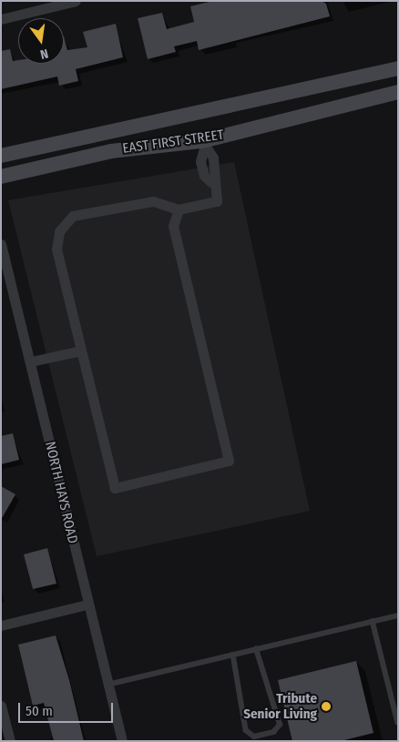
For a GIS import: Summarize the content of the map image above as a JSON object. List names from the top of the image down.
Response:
{
  "streets": {
    "main road": ["EAST FIRST STREET"],
    "street": ["NORTH HAYS ROAD"]
  },
  "places": ["Tribute Senior Living"],
  "scale_bar": "50 m",
  "north": "bottom"
}
